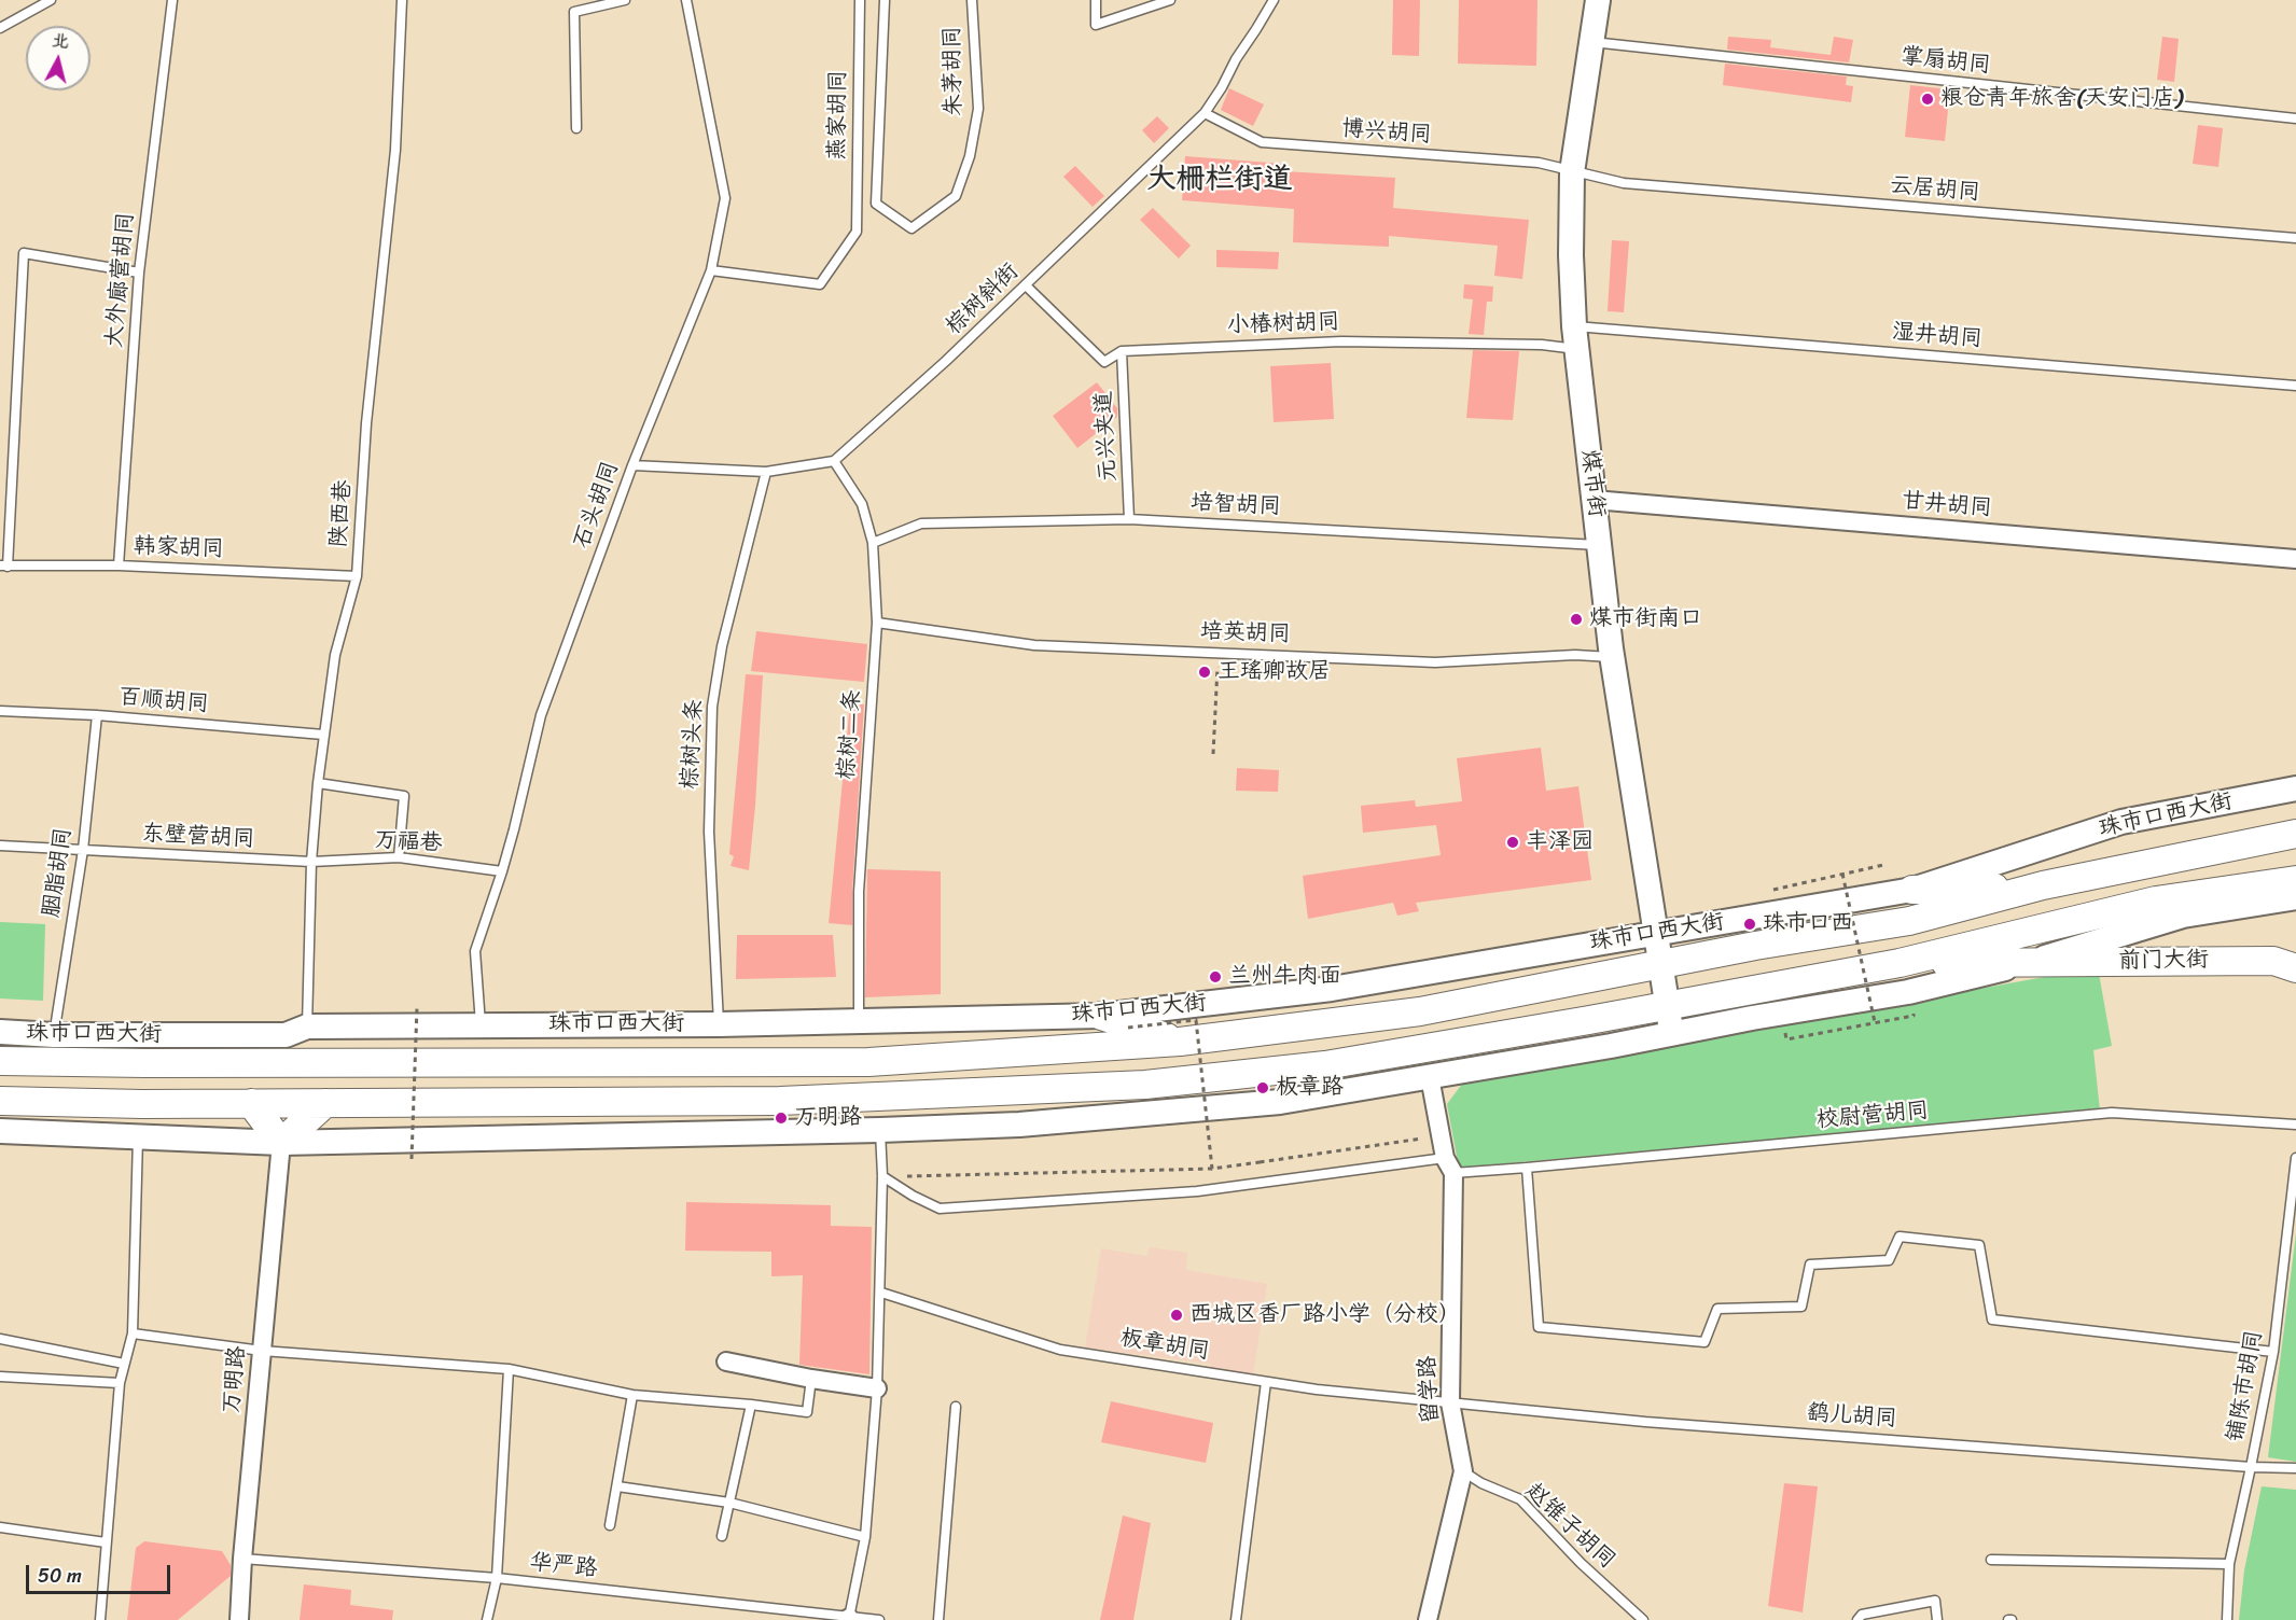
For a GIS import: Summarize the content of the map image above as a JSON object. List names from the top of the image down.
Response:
{
  "streets": {
    "main road": ["珠市口西大街", "前门大街"],
    "street": [
      "煤市街",
      "甘井胡同",
      "万明路",
      "留学路"
    ],
    "lane": [
      "掌扇胡同",
      "朱茅胡同",
      "燕家胡同",
      "博兴胡同",
      "云居胡同",
      "大外廊营胡同",
      "棕树斜街",
      "小椿树胡同",
      "湿井胡同",
      "元兴夹道",
      "石头胡同",
      "培智胡同",
      "陕西巷",
      "韩家胡同",
      "培英胡同",
      "百顺胡同",
      "棕树二条",
      "棕树头条",
      "东壁营胡同",
      "万福巷",
      "胭脂胡同",
      "校尉营胡同",
      "板章胡同",
      "铺陈市胡同",
      "鹞儿胡同",
      "赵锥子胡同",
      "华严路"
    ]
  },
  "crossings": [
    ["掌扇胡同", "煤市街"],
    ["燕家胡同", "石头胡同"],
    ["博兴胡同", "云居胡同"],
    ["博兴胡同", "棕树斜街"],
    ["博兴胡同", "煤市街"],
    ["云居胡同", "煤市街"],
    ["大外廊营胡同", "韩家胡同"],
    ["棕树斜街", "小椿树胡同"],
    ["棕树斜街", "棕树二条"],
    ["小椿树胡同", "湿井胡同"],
    ["小椿树胡同", "元兴夹道"],
    ["小椿树胡同", "煤市街"],
    ["湿井胡同", "煤市街"],
    ["元兴夹道", "培智胡同"],
    ["煤市街", "培智胡同"],
    ["煤市街", "甘井胡同"],
    ["煤市街", "培英胡同"],
    ["煤市街", "珠市口西大街"],
    ["石头胡同", "珠市口西大街"],
    ["石头胡同", "万福巷"],
    ["培智胡同", "棕树二条"],
    ["陕西巷", "韩家胡同"],
    ["陕西巷", "百顺胡同"],
    ["陕西巷", "珠市口西大街"],
    ["陕西巷", "东壁营胡同"],
    ["陕西巷", "万福巷"],
    ["培英胡同", "棕树二条"],
    ["百顺胡同", "胭脂胡同"],
    ["棕树二条", "珠市口西大街"],
    ["棕树头条", "珠市口西大街"],
    ["珠市口西大街", "胭脂胡同"],
    ["东壁营胡同", "万福巷"],
    ["东壁营胡同", "胭脂胡同"],
    ["校尉营胡同", "留学路"],
    ["板章胡同", "留学路"],
    ["板章胡同", "鹞儿胡同"],
    ["万明路", "华严路"],
    ["铺陈市胡同", "鹞儿胡同"],
    ["留学路", "鹞儿胡同"],
    ["留学路", "赵锥子胡同"]
  ],
  "districts": ["大栅栏街道"],
  "places": [
    "粮仓青年旅舍(天安门店)",
    "煤市街南口",
    "王瑶卿故居",
    "丰泽园",
    "珠市口西",
    "兰州牛肉面",
    "板章路",
    "万明路",
    "西城区香厂路小学（分校）"
  ],
  "scale_bar": "50 m",
  "north": "top"
}
